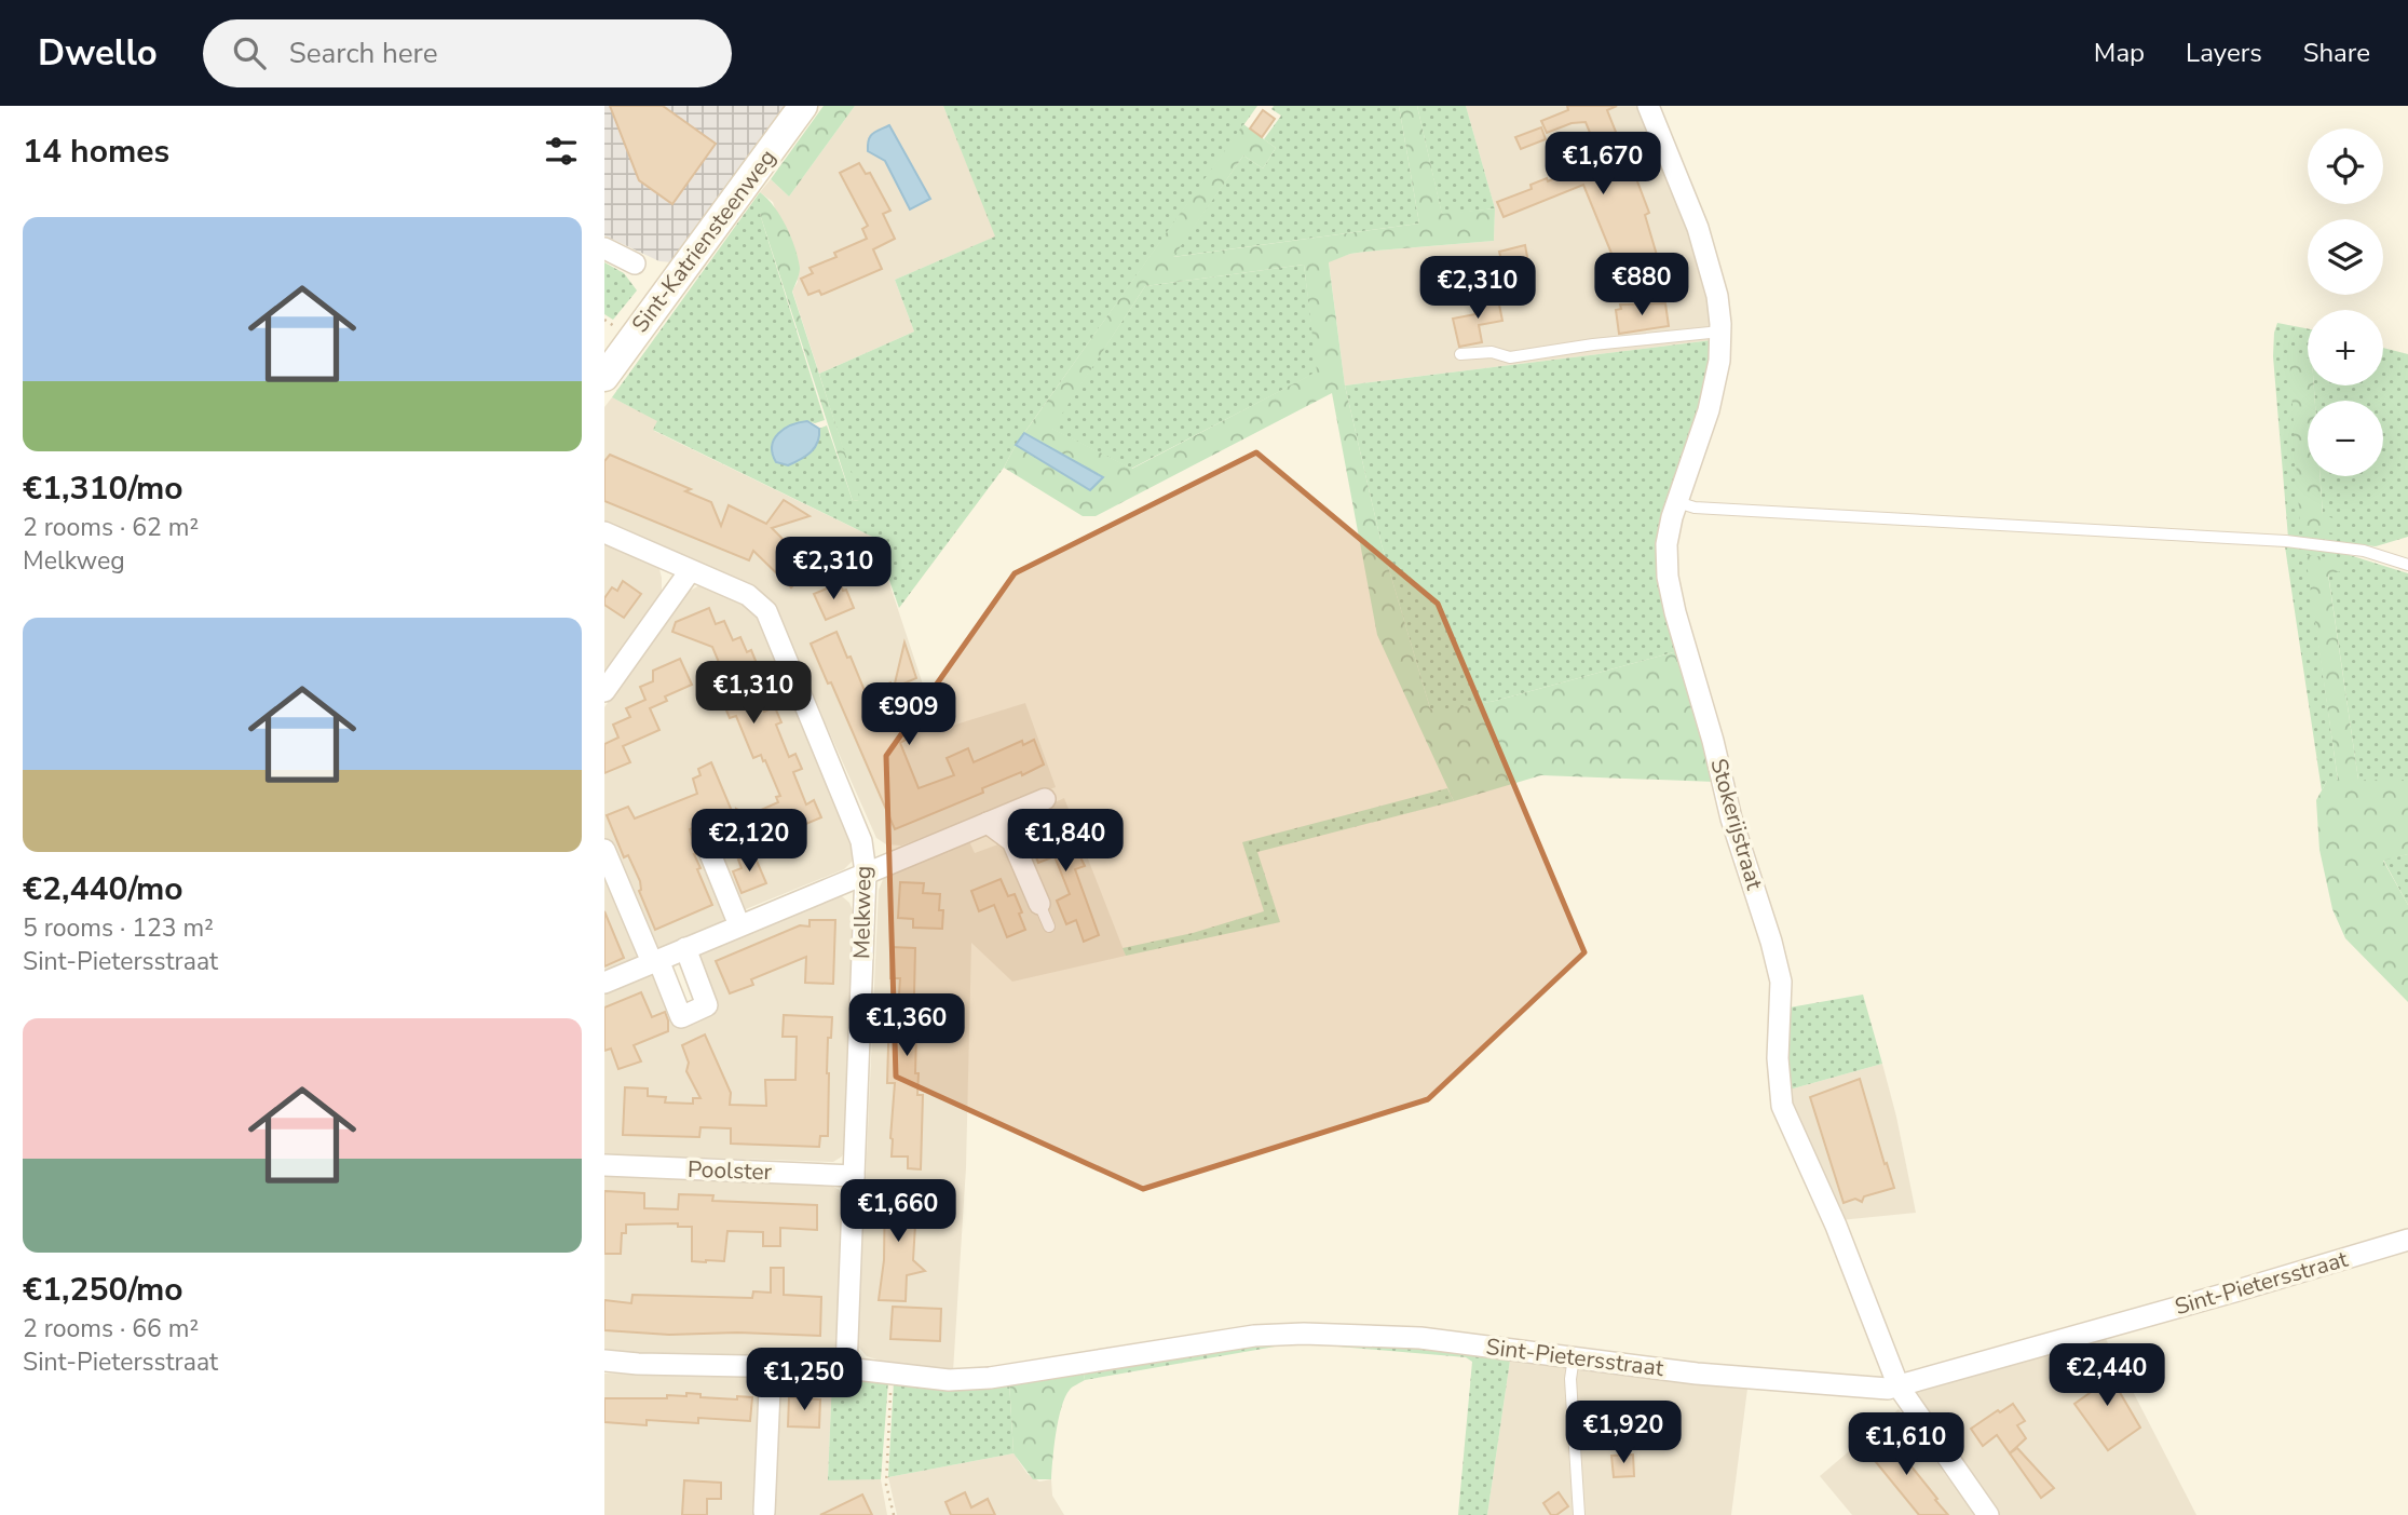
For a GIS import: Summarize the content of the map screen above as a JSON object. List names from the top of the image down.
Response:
{
  "streets": {
    "street": [
      "Sint-Katriensteenweg",
      "Stokerijstraat",
      "Melkweg",
      "Poolster",
      "Sint-Pietersstraat"
    ]
  },
  "crossings": [
    ["Stokerijstraat", "Sint-Pietersstraat"],
    ["Melkweg", "Poolster"],
    ["Melkweg", "Sint-Pietersstraat"]
  ],
  "page": {
    "header": "Dwello",
    "search": "Search here",
    "nav": ["Map", "Layers", "Share"],
    "heading": "14 homes",
    "map_buttons": ["+", "−"],
    "price": [
      "€1,670",
      "€880",
      "€2,310",
      "€2,310",
      "€1,310",
      "€909",
      "€2,120",
      "€1,840",
      "€1,360",
      "€1,660",
      "€2,440",
      "€1,250",
      "€1,920",
      "€1,610"
    ],
    "list": [
      {
        "name": "€1,310/mo",
        "note": "2 rooms · 62 m² · Melkweg"
      },
      {
        "name": "€2,440/mo",
        "note": "5 rooms · 123 m² · Sint-Pietersstraat"
      },
      {
        "name": "€1,250/mo",
        "note": "2 rooms · 66 m² · Sint-Pietersstraat"
      }
    ]
  }
}
